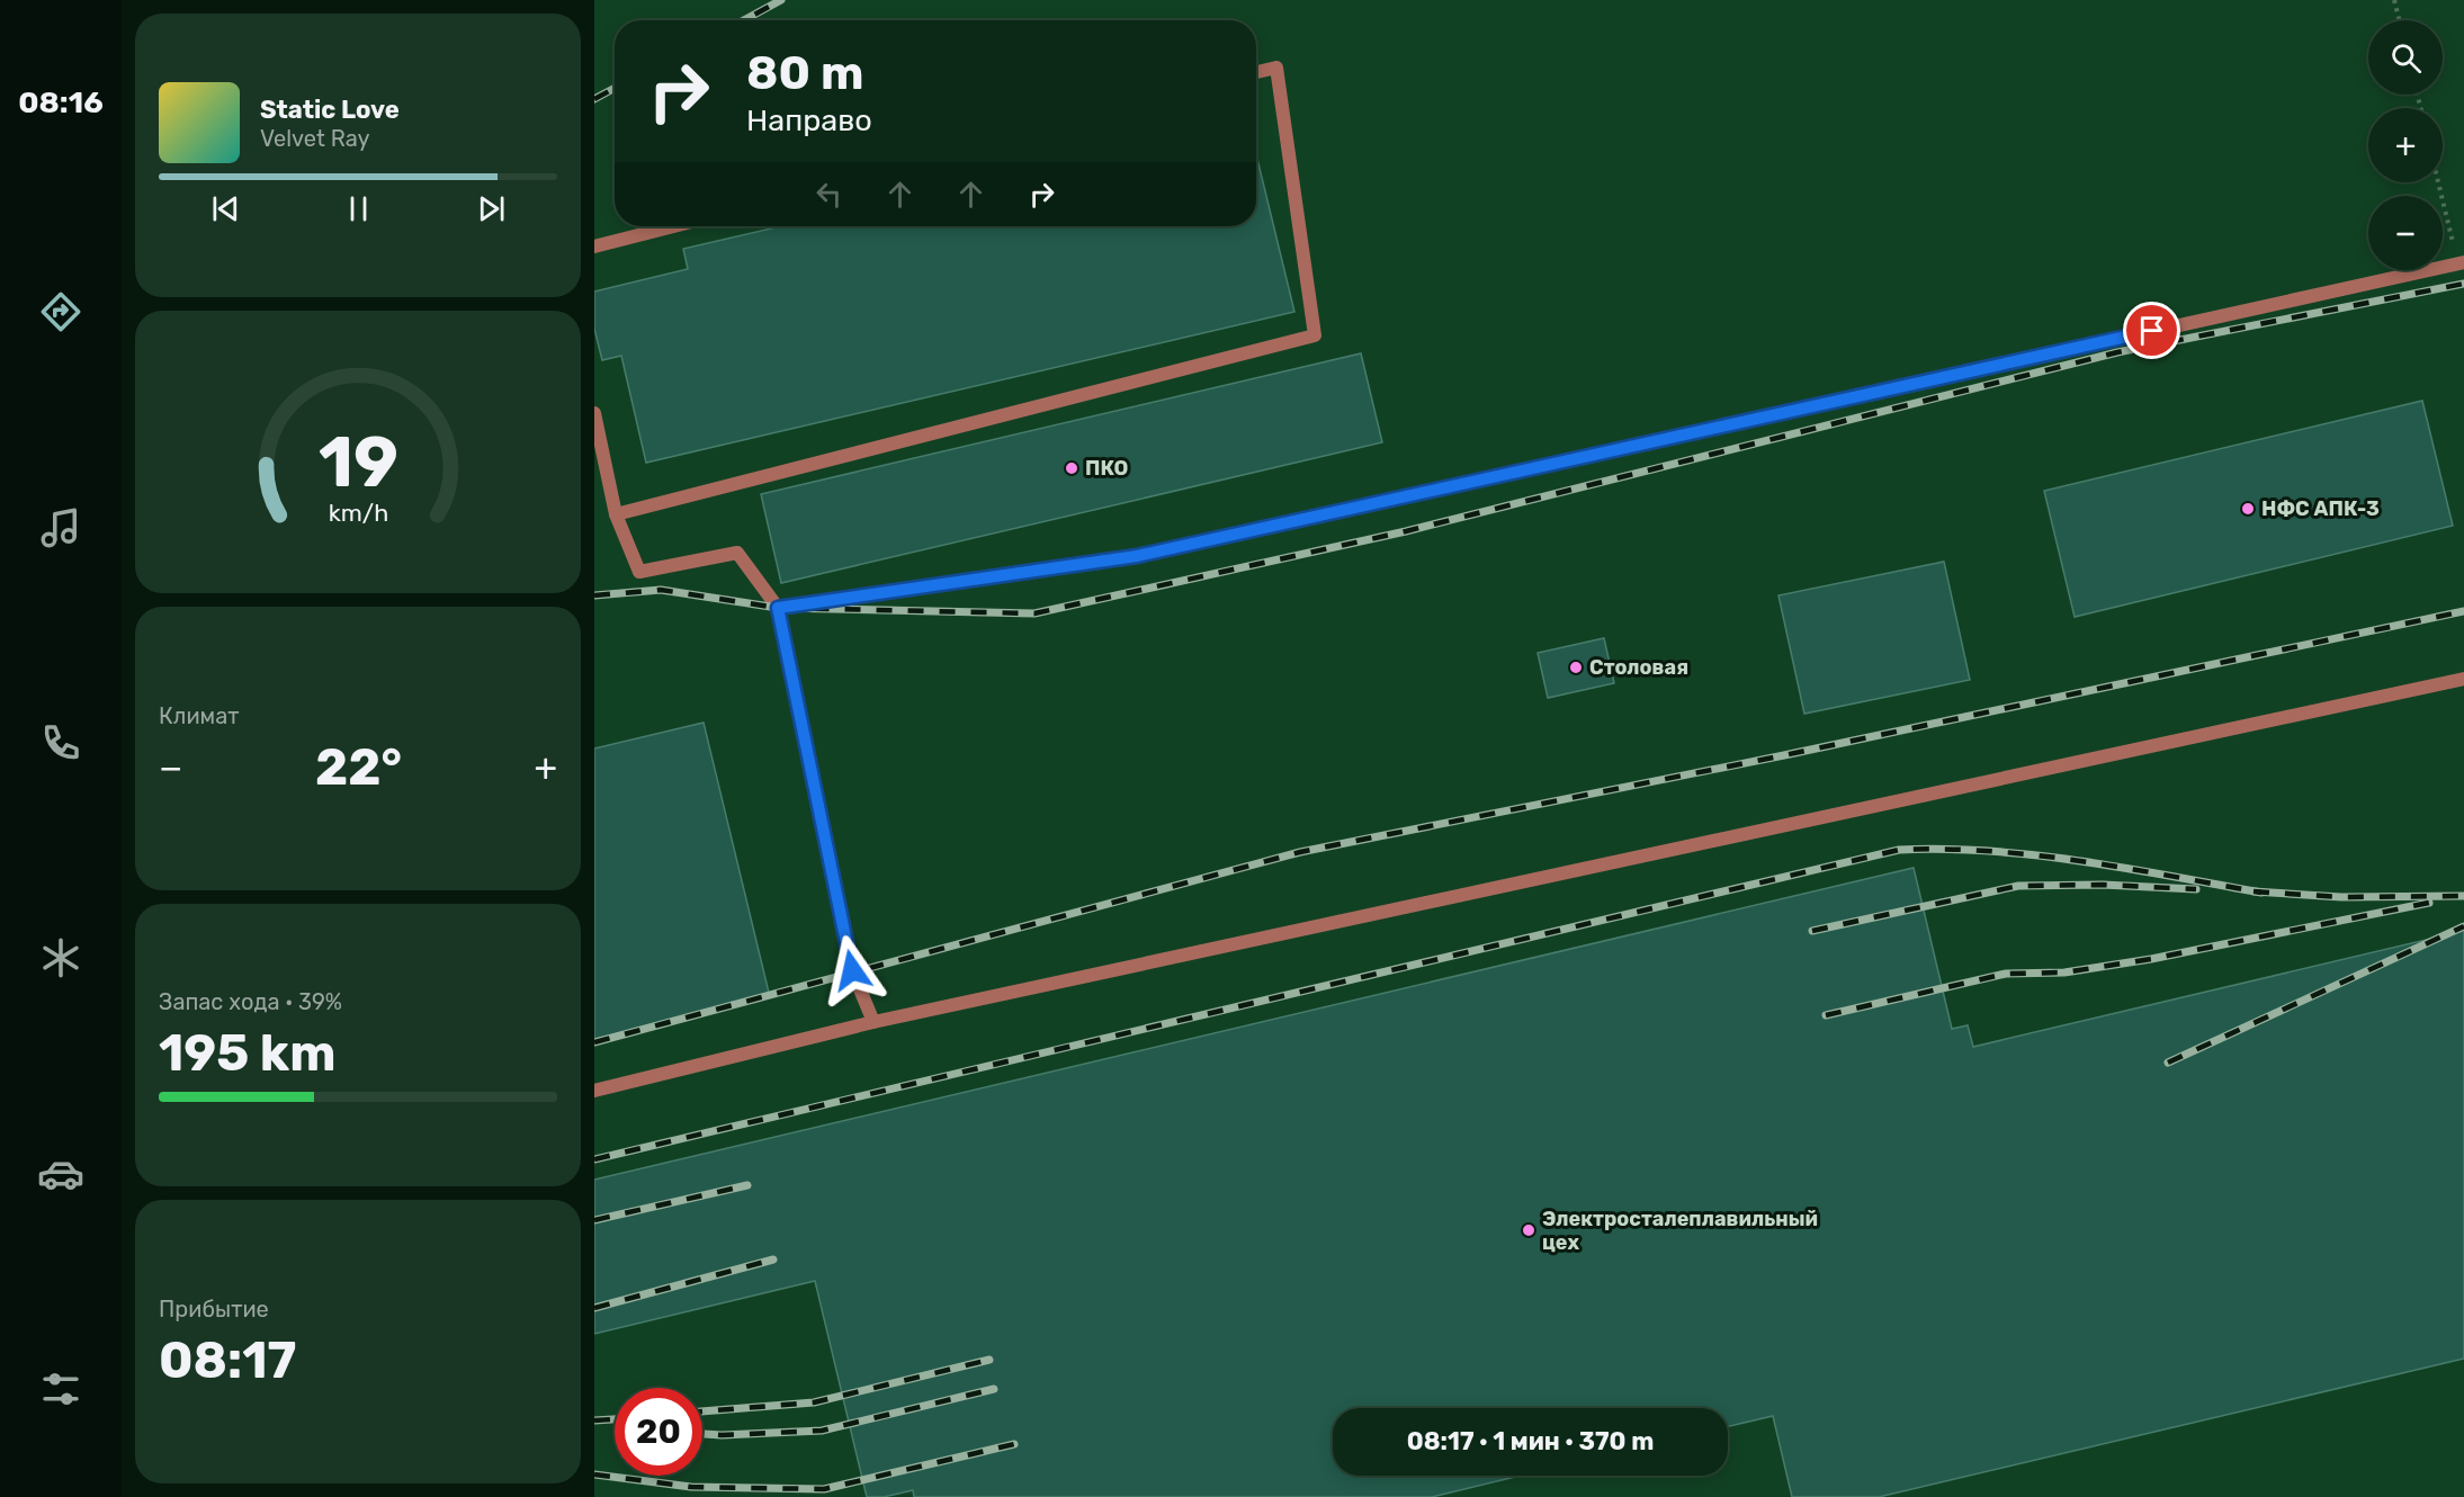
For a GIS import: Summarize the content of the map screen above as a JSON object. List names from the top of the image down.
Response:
{
  "places": [
    "ПКО",
    "НФС АПК-3",
    "Столовая",
    "Электросталеплавильный цех"
  ],
  "page": {
    "tabs": "08:16",
    "map_buttons": ["+", "−"],
    "turn": ["80 m", "Направо"],
    "song": ["Static Love", "Velvet Ray"],
    "tile": [
      "Климат",
      ["Запас хода · 39%", "195 km"],
      ["Прибытие", "08:17"]
    ],
    "heat": ["−", "22°", "+"],
    "limit": "20",
    "trip": "08:17 · 1 мин · 370 m",
    "gauge": ["19", "km/h"]
  }
}
